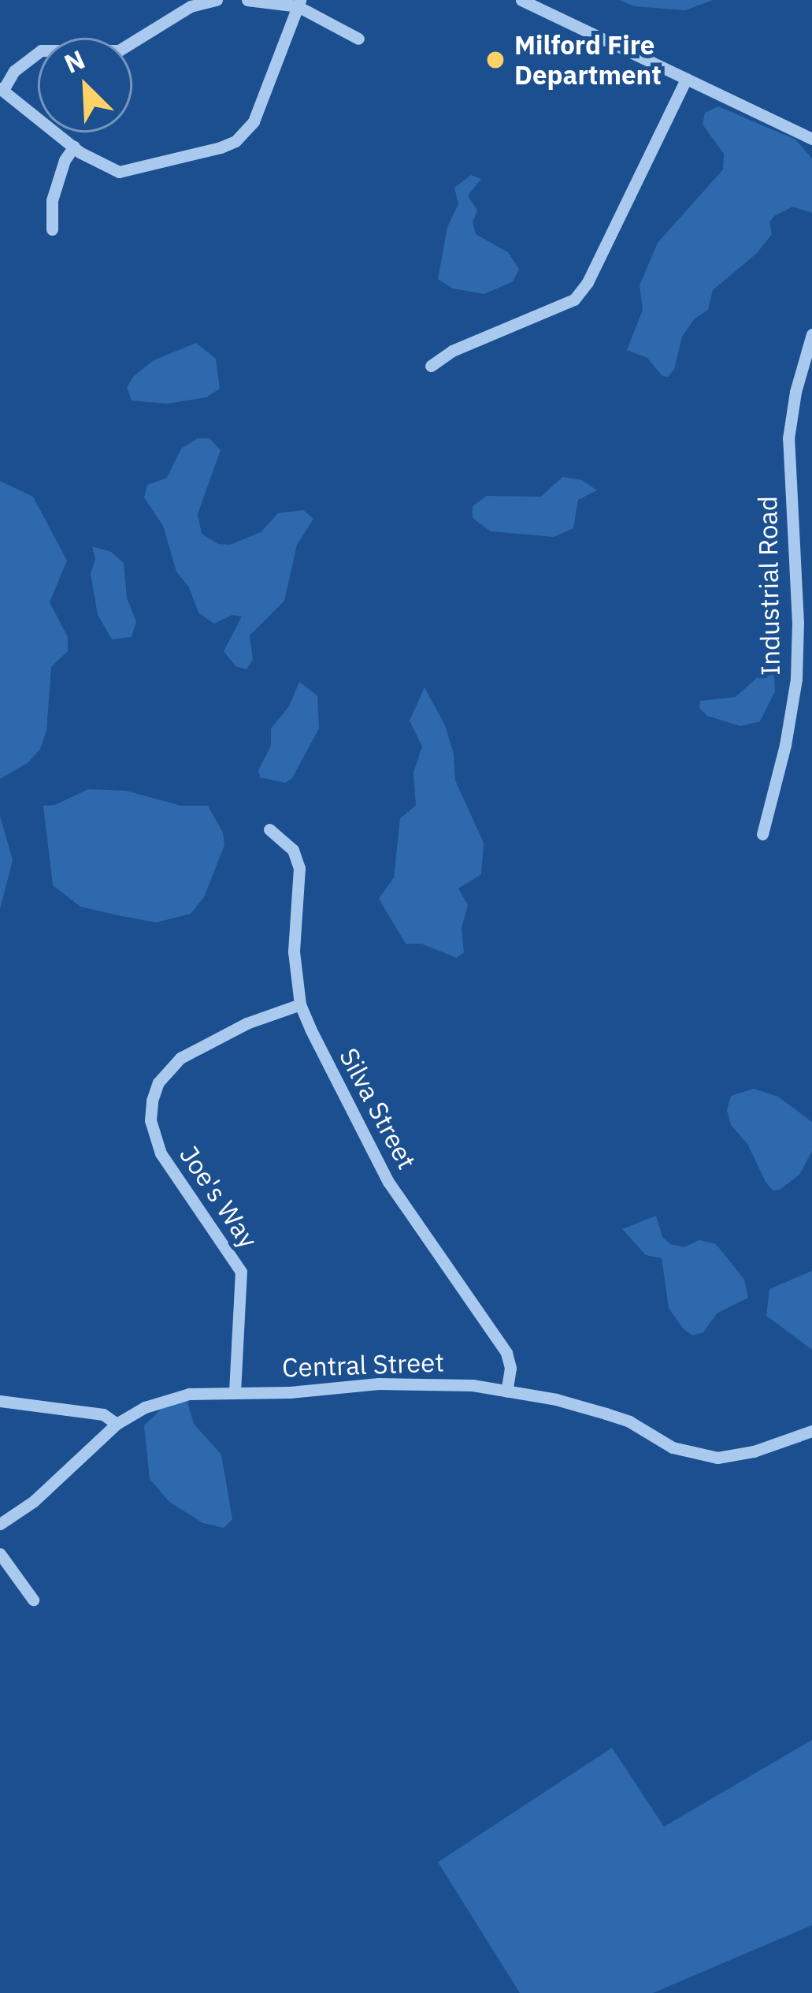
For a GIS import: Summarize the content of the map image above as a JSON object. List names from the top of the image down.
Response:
{
  "streets": {
    "street": [
      "Industrial Road",
      "Silva Street",
      "Joe's Way",
      "Central Street"
    ]
  },
  "crossings": [
    ["Silva Street", "Joe's Way"],
    ["Silva Street", "Central Street"],
    ["Joe's Way", "Central Street"]
  ],
  "places": ["Milford Fire Department"],
  "north": "top left"
}
